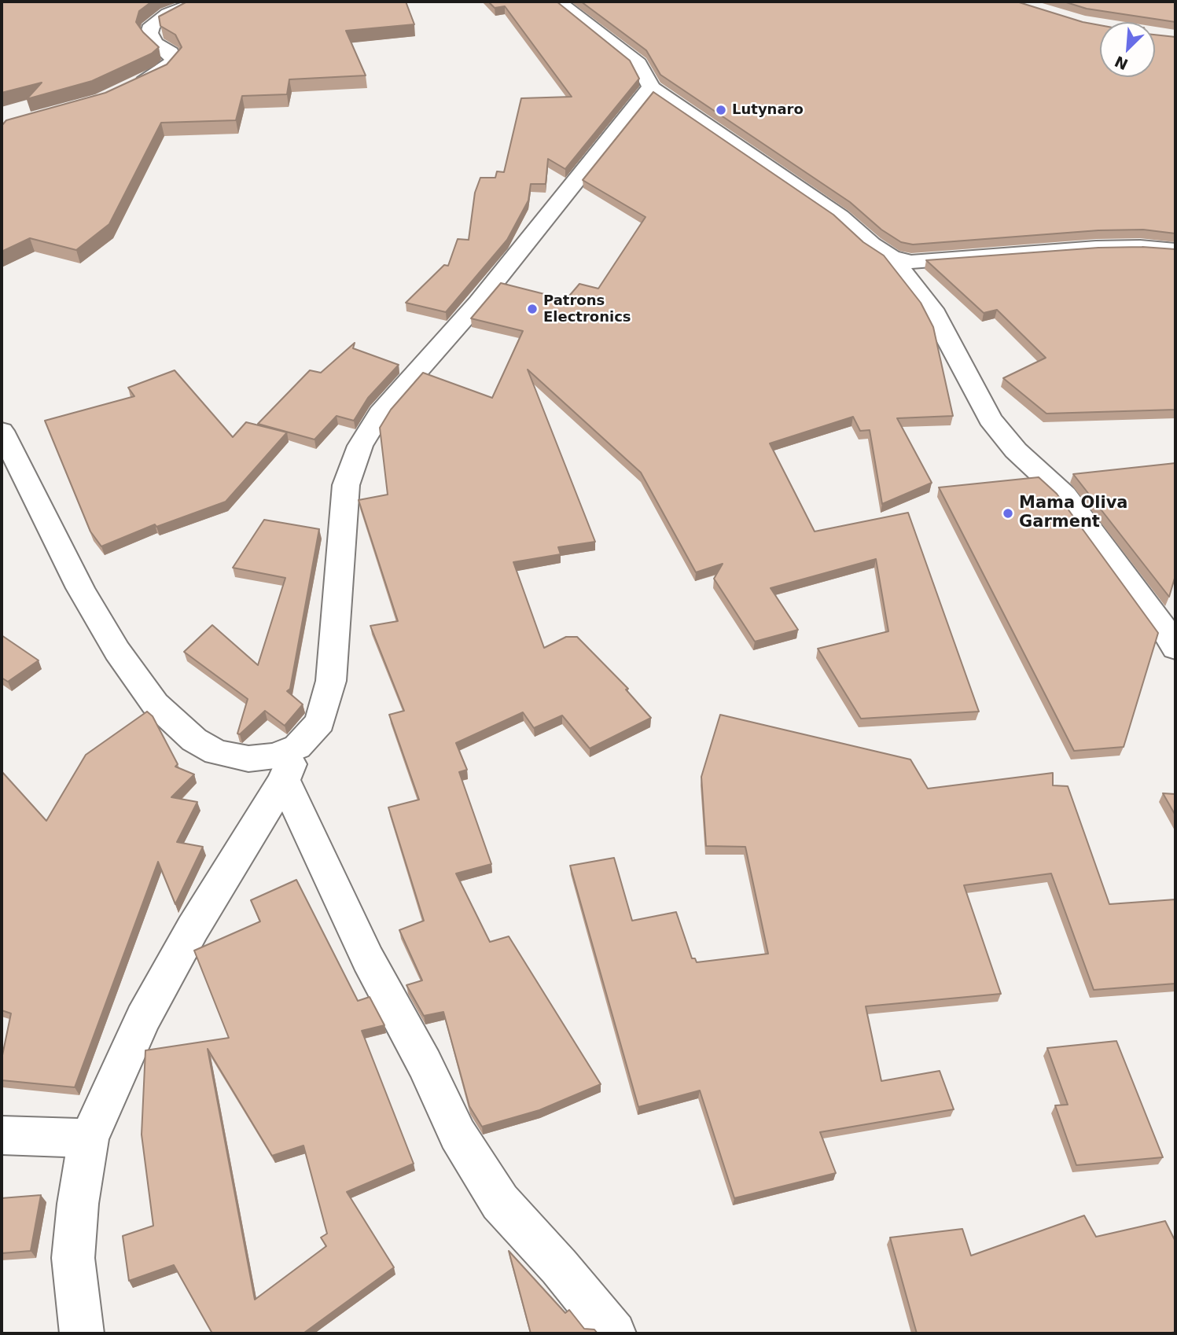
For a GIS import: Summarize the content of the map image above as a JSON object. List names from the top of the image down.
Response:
{
  "places": ["Lutynaro", "Patrons Electronics", "Mama Oliva Garment"],
  "north": "bottom left"
}
